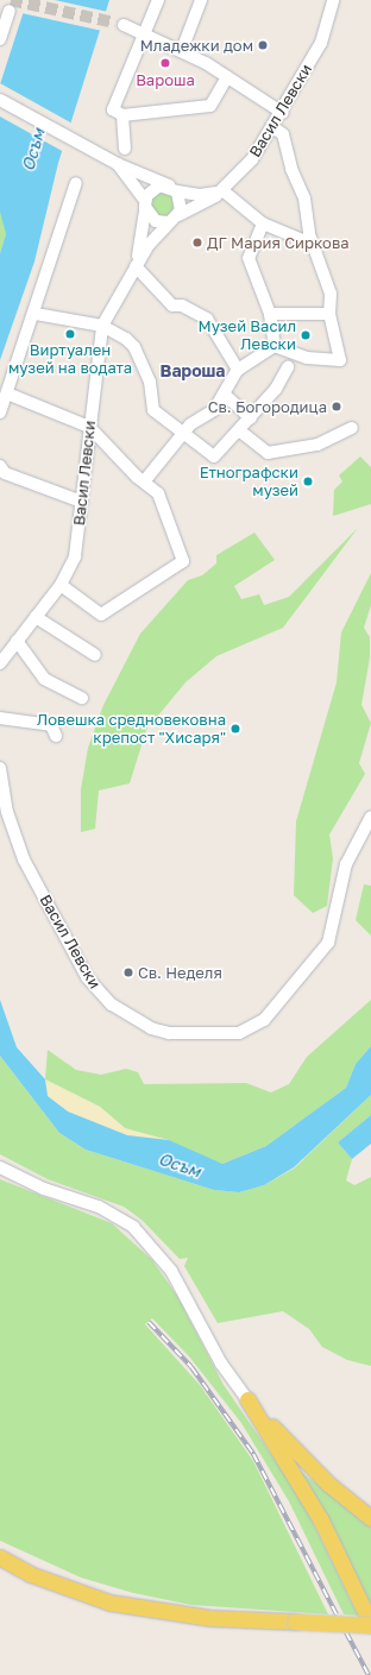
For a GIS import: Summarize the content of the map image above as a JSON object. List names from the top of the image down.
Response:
{
  "streets": {
    "street": ["Васил Левски"]
  },
  "districts": ["Вароша"],
  "water": ["Осъм"],
  "places": [
    "Младежки дом",
    "Вароша",
    "ДГ Мария Сиркова",
    "Виртуален музей на водата",
    "Музей Васил Левски",
    "Св. Богородица",
    "Етнографски музей",
    "Ловешка средновековна крепост \"Хисаря\"",
    "Св. Неделя"
  ]
}
